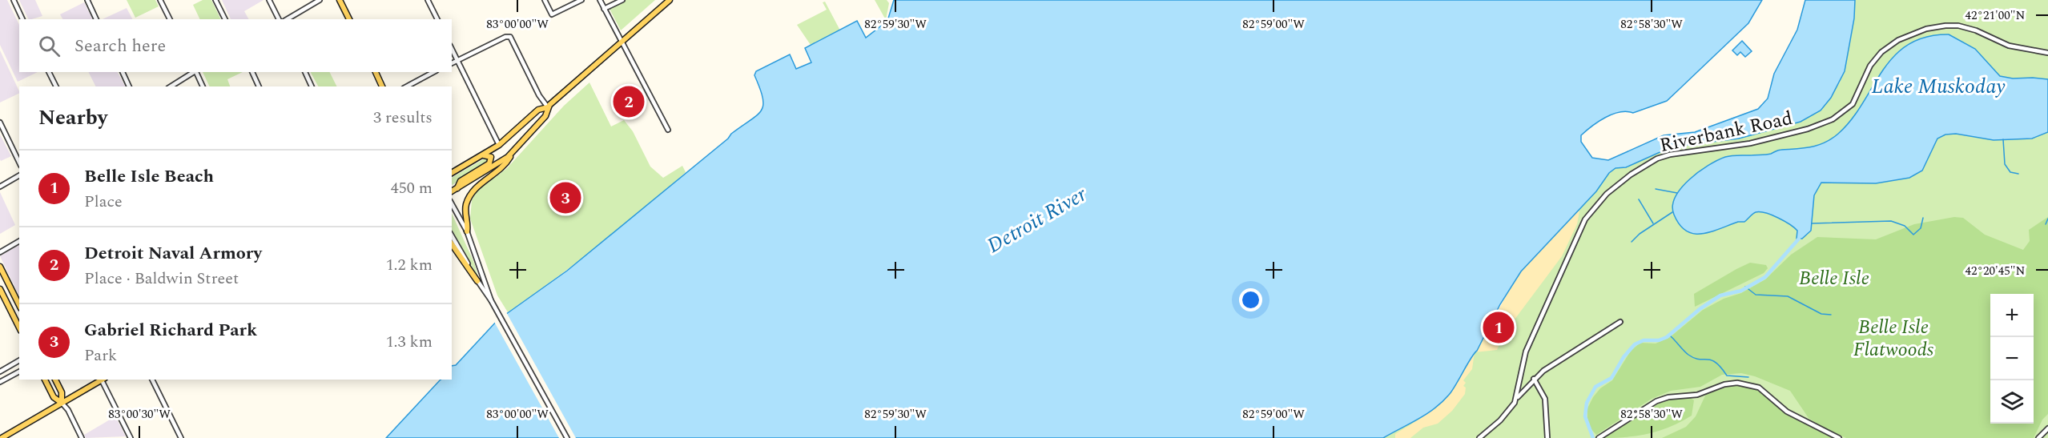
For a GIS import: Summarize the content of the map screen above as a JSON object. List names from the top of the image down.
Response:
{
  "streets": {
    "street": ["Riverbank Road"]
  },
  "water": ["Lake Muskoday", "Detroit River"],
  "parks": ["Belle Isle", "Belle Isle Flatwoods"],
  "page": {
    "search": "Search here",
    "pins": ["2", "3", "1"],
    "heading": ["Nearby", "3 results"],
    "list": [
      {
        "mark": "1",
        "name": "Belle Isle Beach",
        "note": "Place",
        "value": "450 m"
      },
      {
        "mark": "2",
        "name": "Detroit Naval Armory",
        "note": "Place · Baldwin Street",
        "value": "1.2 km"
      },
      {
        "mark": "3",
        "name": "Gabriel Richard Park",
        "note": "Park",
        "value": "1.3 km"
      }
    ],
    "map_buttons": ["+", "−"]
  },
  "coordinates": [
    "42°21'00\"N",
    "83°00'00\"W",
    "82°59'30\"W",
    "82°59'00\"W",
    "82°58'30\"W",
    "42°20'45\"N",
    "83°00'30\"W"
  ]
}
